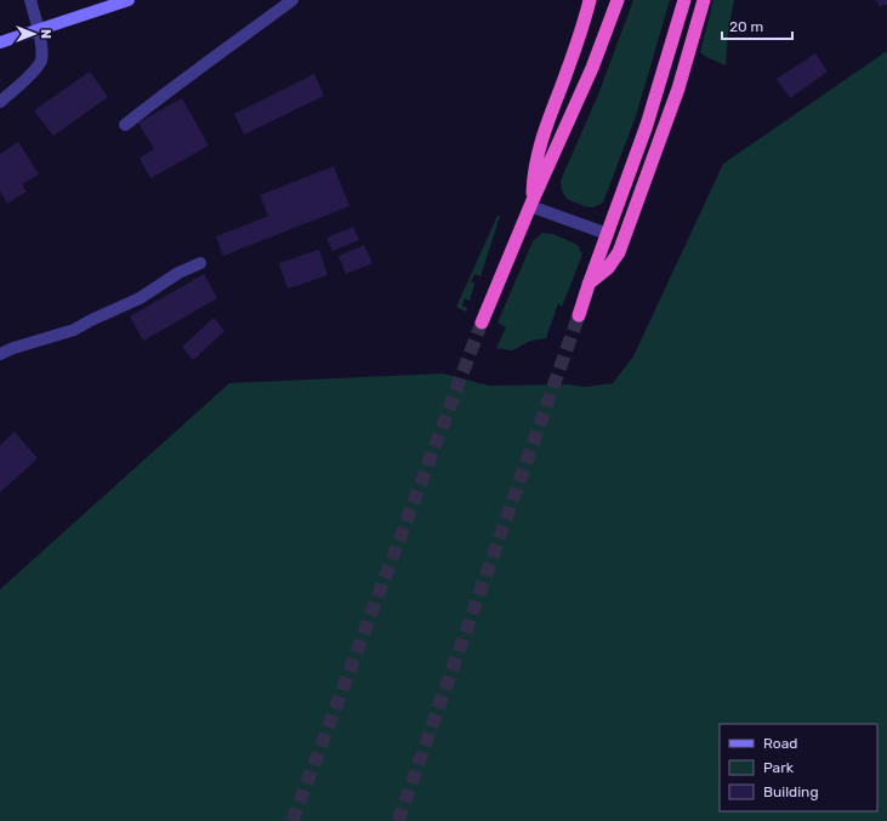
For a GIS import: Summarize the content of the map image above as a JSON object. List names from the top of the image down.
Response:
{
  "legend": ["Road", "Park", "Building"],
  "scale_bar": "20 m",
  "north": "right"
}
